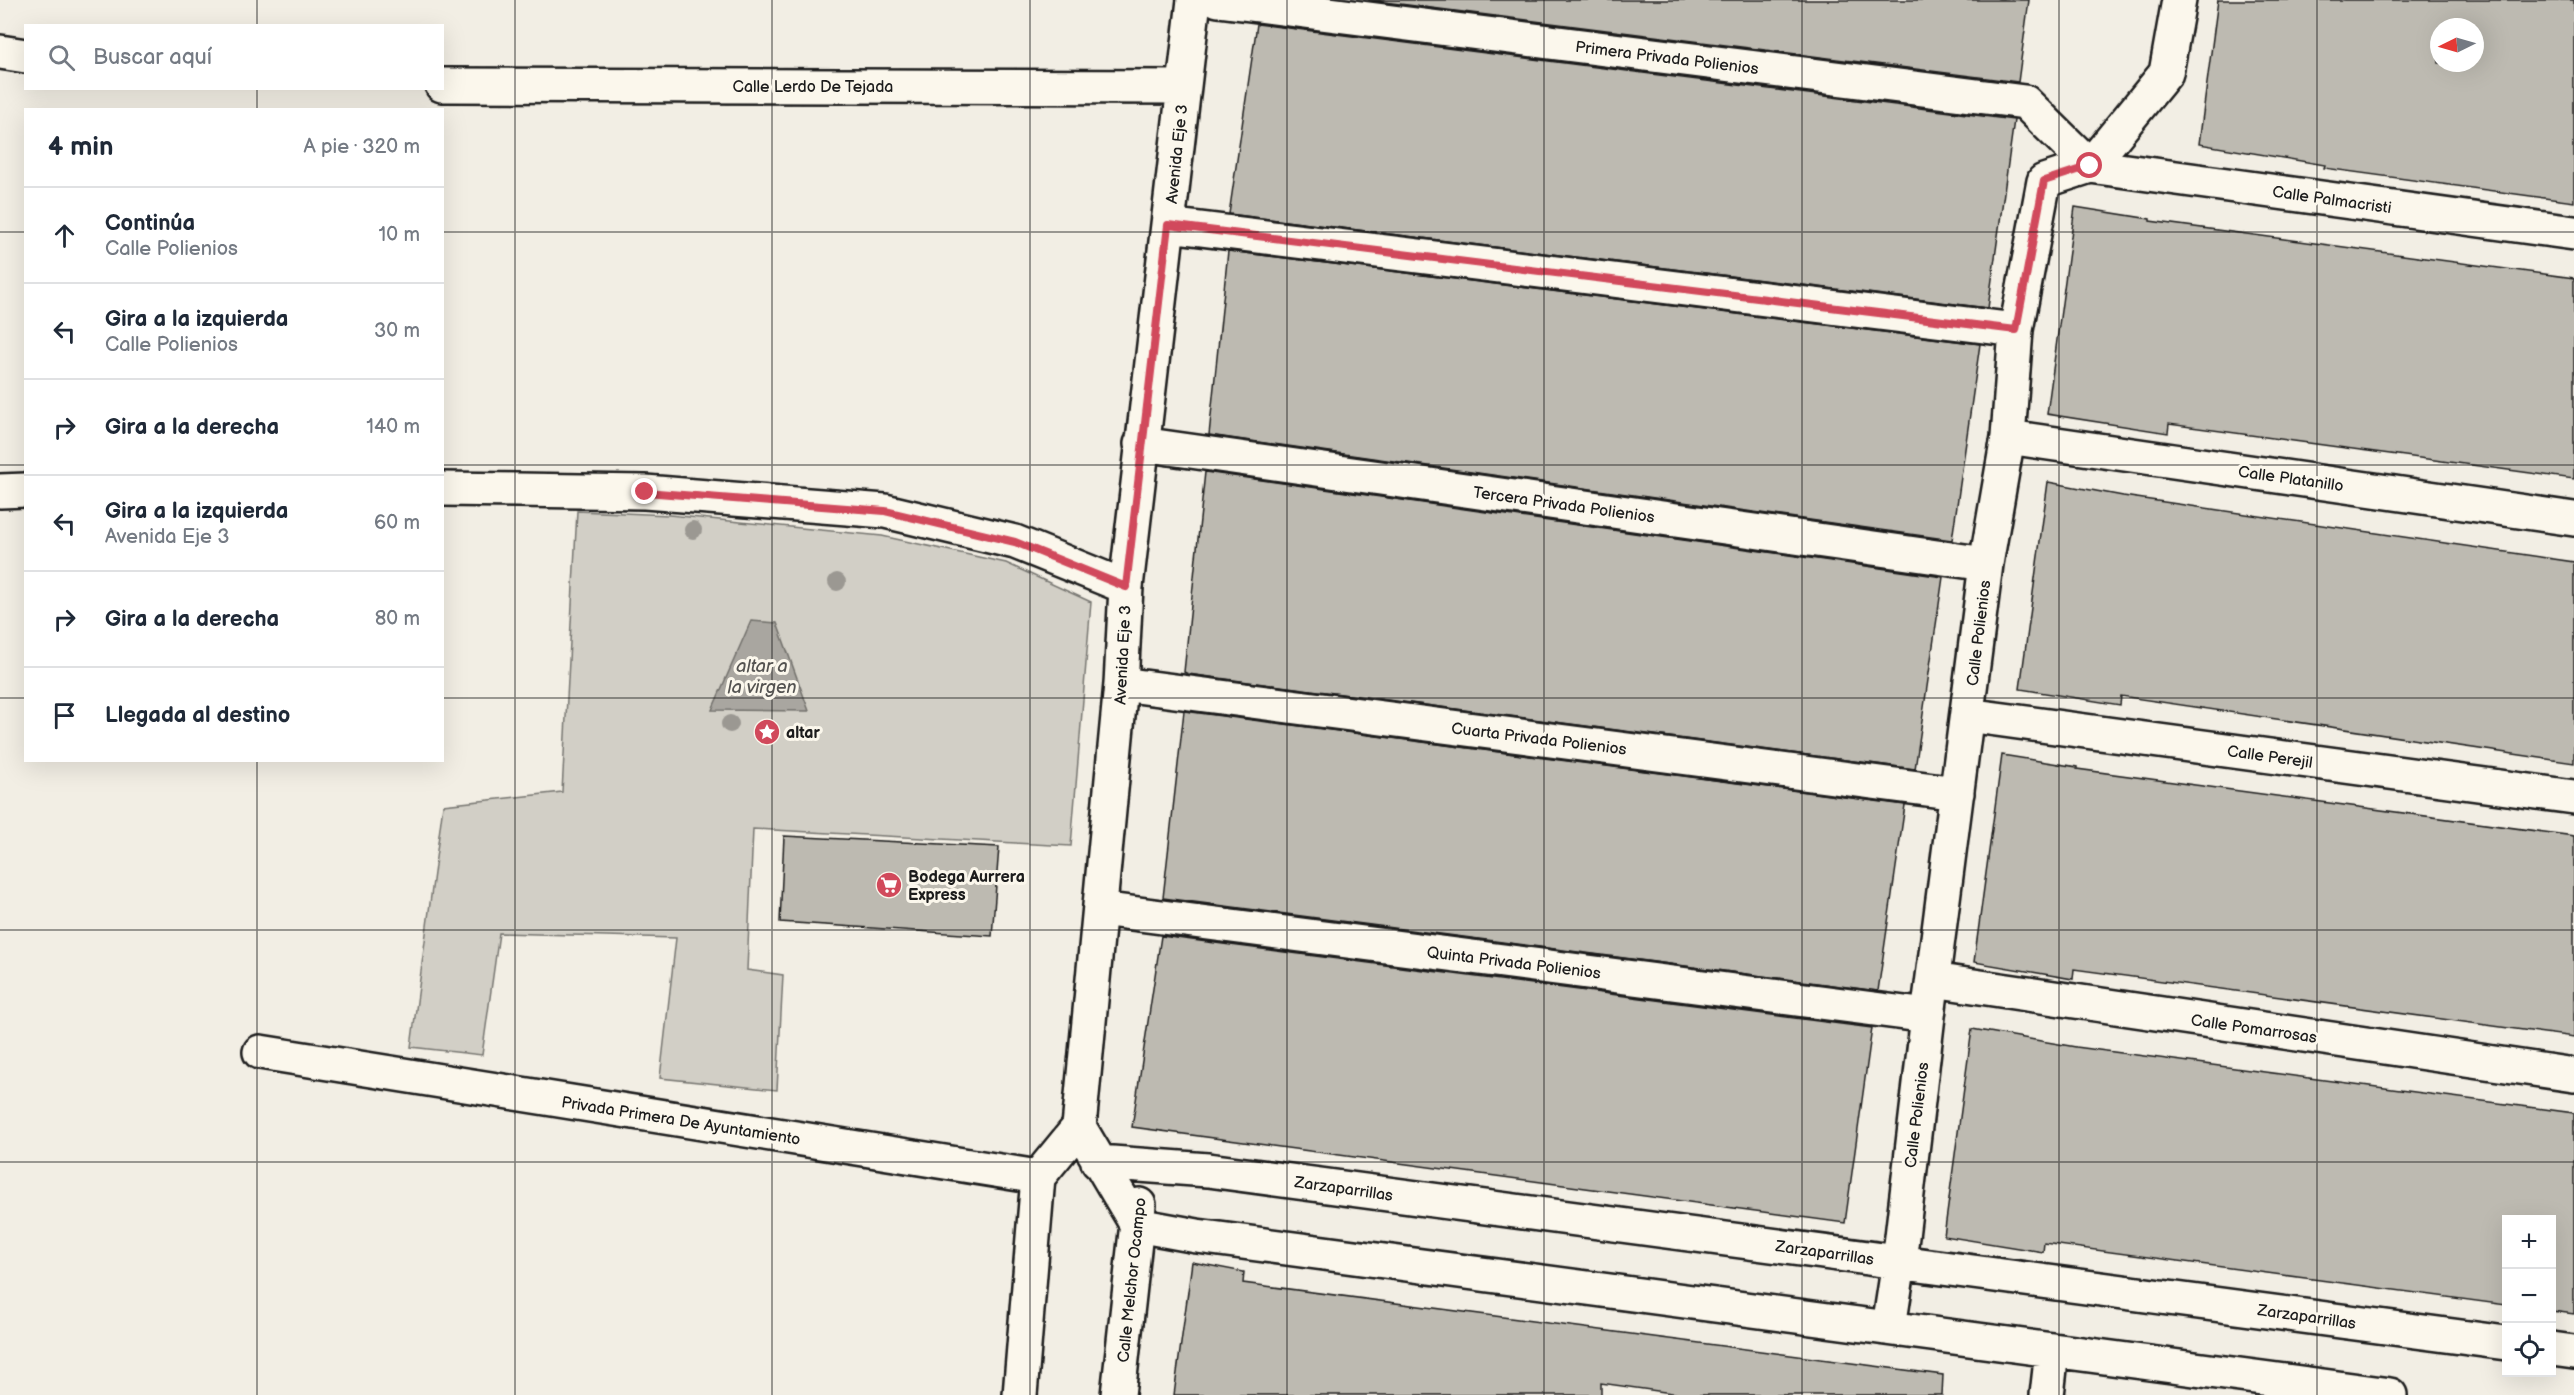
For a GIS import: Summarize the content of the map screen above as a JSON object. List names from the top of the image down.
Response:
{
  "streets": {
    "street": [
      "Primera Privada Polienios",
      "Calle Lerdo De Tejada",
      "Avenida Eje 3",
      "Calle Palmacristi",
      "Calle Platanillo",
      "Tercera Privada Polienios",
      "Calle Polienios",
      "Cuarta Privada Polienios",
      "Calle Perejil",
      "Quinta Privada Polienios",
      "Calle Pomarrosas",
      "Privada Primera De Ayuntamiento",
      "Zarzaparrillas",
      "Calle Melchor Ocampo"
    ]
  },
  "crossings": [
    ["Primera Privada Polienios", "Calle Palmacristi"],
    ["Primera Privada Polienios", "Calle Polienios"],
    ["Calle Lerdo De Tejada", "Avenida Eje 3"],
    ["Avenida Eje 3", "Tercera Privada Polienios"],
    ["Avenida Eje 3", "Cuarta Privada Polienios"],
    ["Avenida Eje 3", "Quinta Privada Polienios"],
    ["Calle Palmacristi", "Calle Polienios"],
    ["Calle Platanillo", "Calle Polienios"],
    ["Tercera Privada Polienios", "Calle Polienios"],
    ["Calle Polienios", "Cuarta Privada Polienios"],
    ["Calle Polienios", "Calle Perejil"],
    ["Calle Polienios", "Quinta Privada Polienios"],
    ["Calle Polienios", "Calle Pomarrosas"],
    ["Calle Polienios", "Zarzaparrillas"],
    ["Zarzaparrillas", "Calle Melchor Ocampo"]
  ],
  "water": ["altar a la virgen"],
  "places": {
    "place": ["altar"],
    "supermarket": ["Bodega Aurrera Express"]
  },
  "north": "left",
  "page": {
    "search": "Buscar aquí",
    "heading": ["4 min", "A pie · 320 m"],
    "list": [
      ["Continúa", "Calle Polienios", "10 m"],
      ["Gira a la izquierda", "Calle Polienios", "30 m"],
      ["Gira a la derecha", "140 m"],
      ["Gira a la izquierda", "Avenida Eje 3", "60 m"],
      ["Gira a la derecha", "80 m"],
      "Llegada al destino"
    ],
    "map_buttons": ["+", "−"]
  }
}
